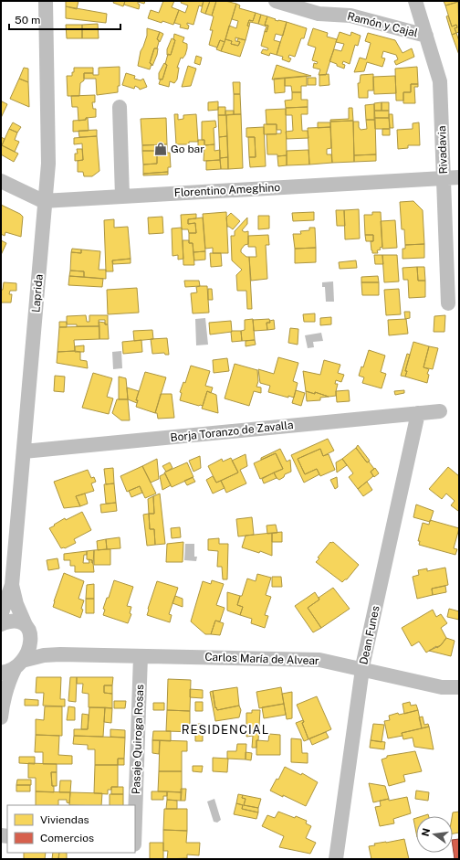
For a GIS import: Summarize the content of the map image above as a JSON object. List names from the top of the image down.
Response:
{
  "streets": {
    "street": [
      "Ramón y Cajal",
      "Rivadavia",
      "Florentino Ameghino",
      "Laprida",
      "Borja Toranzo de Zavalla",
      "Dean Funes",
      "Carlos María de Alvear",
      "Pasaje Quiroga Rosas"
    ]
  },
  "crossings": [
    ["Ramón y Cajal", "Rivadavia"],
    ["Rivadavia", "Florentino Ameghino"],
    ["Florentino Ameghino", "Laprida"],
    ["Laprida", "Borja Toranzo de Zavalla"],
    ["Laprida", "Carlos María de Alvear"],
    ["Borja Toranzo de Zavalla", "Dean Funes"],
    ["Dean Funes", "Carlos María de Alvear"],
    ["Carlos María de Alvear", "Pasaje Quiroga Rosas"]
  ],
  "districts": ["RESIDENCIAL"],
  "places": {
    "shop": ["Go bar"]
  },
  "legend": ["Viviendas", "Comercios"],
  "scale_bar": "50 m",
  "north": "left"
}
